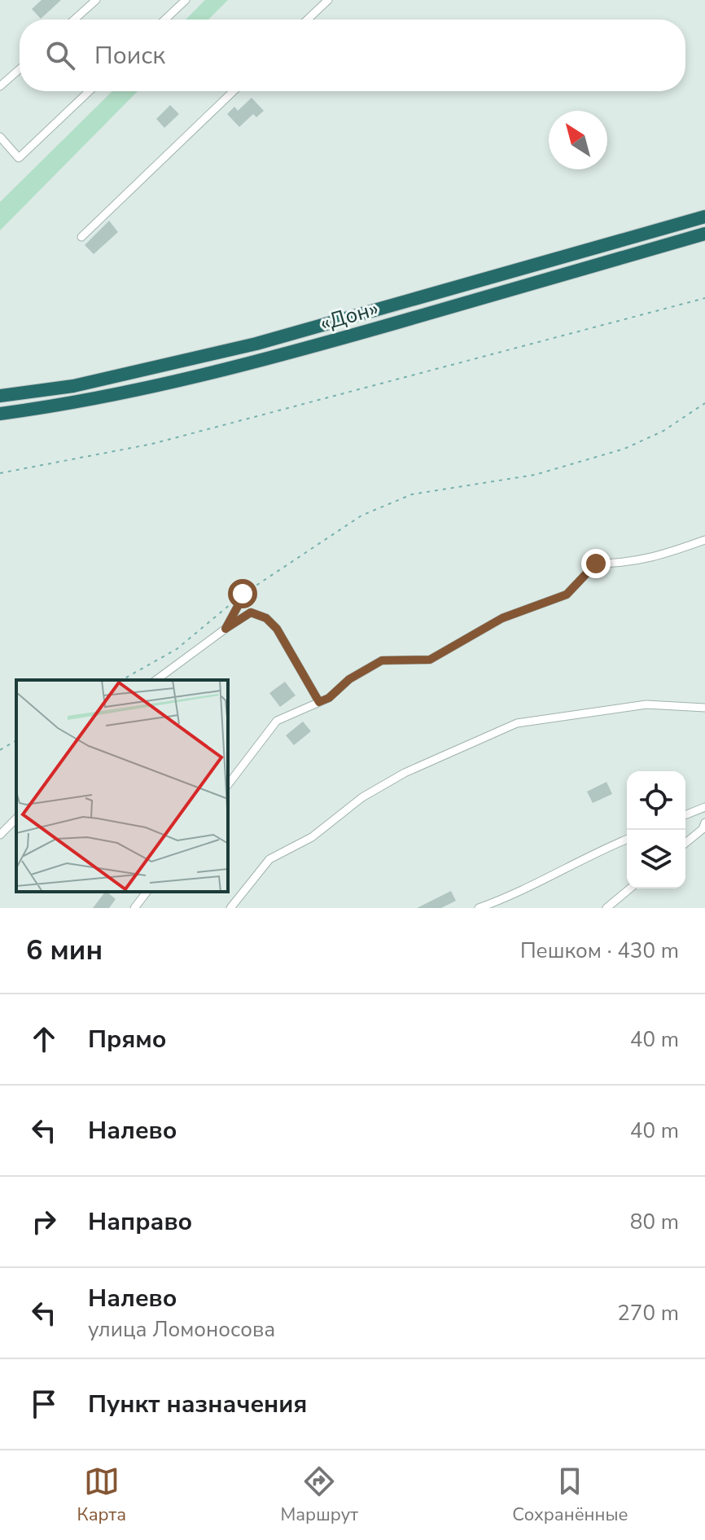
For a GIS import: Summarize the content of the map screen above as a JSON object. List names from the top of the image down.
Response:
{
  "streets": {
    "highway": ["«Дон»"]
  },
  "north": "top left",
  "page": {
    "search": "Поиск",
    "heading": ["6 мин", "Пешком · 430 m"],
    "list": [
      ["Прямо", "40 m"],
      ["Налево", "40 m"],
      ["Направо", "80 m"],
      ["Налево", "улица Ломоносова", "270 m"],
      "Пункт назначения"
    ],
    "nav": ["Карта", "Маршрут", "Сохранённые"]
  }
}
